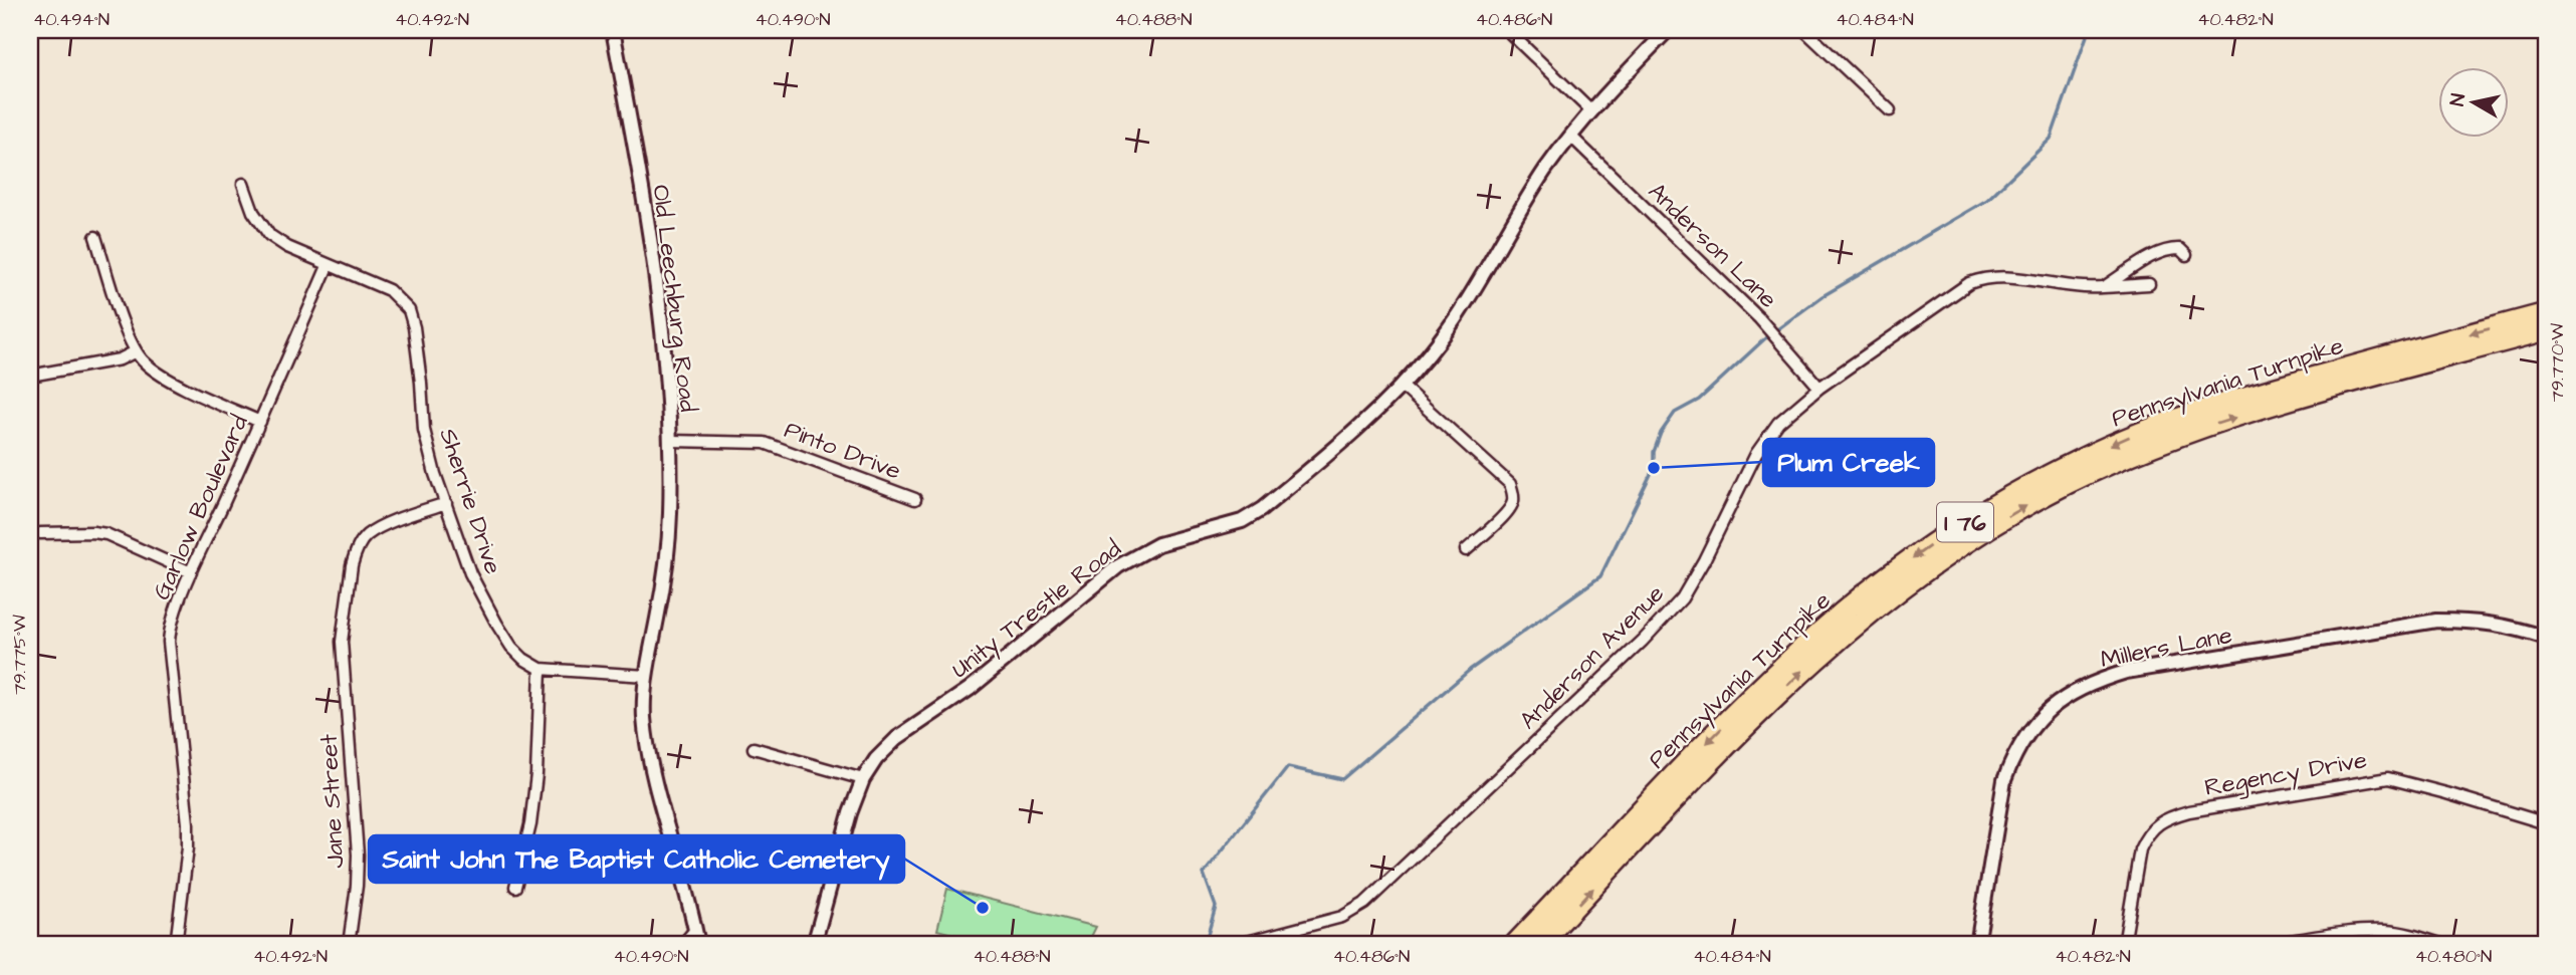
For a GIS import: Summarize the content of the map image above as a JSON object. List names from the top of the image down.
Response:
{
  "streets": {
    "highway": ["Pennsylvania Turnpike", "I 76"],
    "street": [
      "Anderson Lane",
      "Old Leechburg Road",
      "Pinto Drive",
      "Sherrie Drive",
      "Garlow Boulevard",
      "Unity Trestle Road",
      "Millers Lane",
      "Anderson Avenue",
      "Regency Drive",
      "Jane Street"
    ]
  },
  "crossings": [
    ["Anderson Lane", "Unity Trestle Road"],
    ["Anderson Lane", "Anderson Avenue"],
    ["Old Leechburg Road", "Pinto Drive"],
    ["Sherrie Drive", "Garlow Boulevard"],
    ["Sherrie Drive", "Jane Street"]
  ],
  "places": ["Plum Creek", "Saint John The Baptist Catholic Cemetery"],
  "north": "left",
  "coordinates": [
    "40.494°N",
    "40.492°N",
    "40.490°N",
    "40.488°N",
    "40.486°N",
    "40.484°N",
    "40.482°N",
    "79.770°W",
    "79.775°W",
    "40.480°N"
  ]
}
